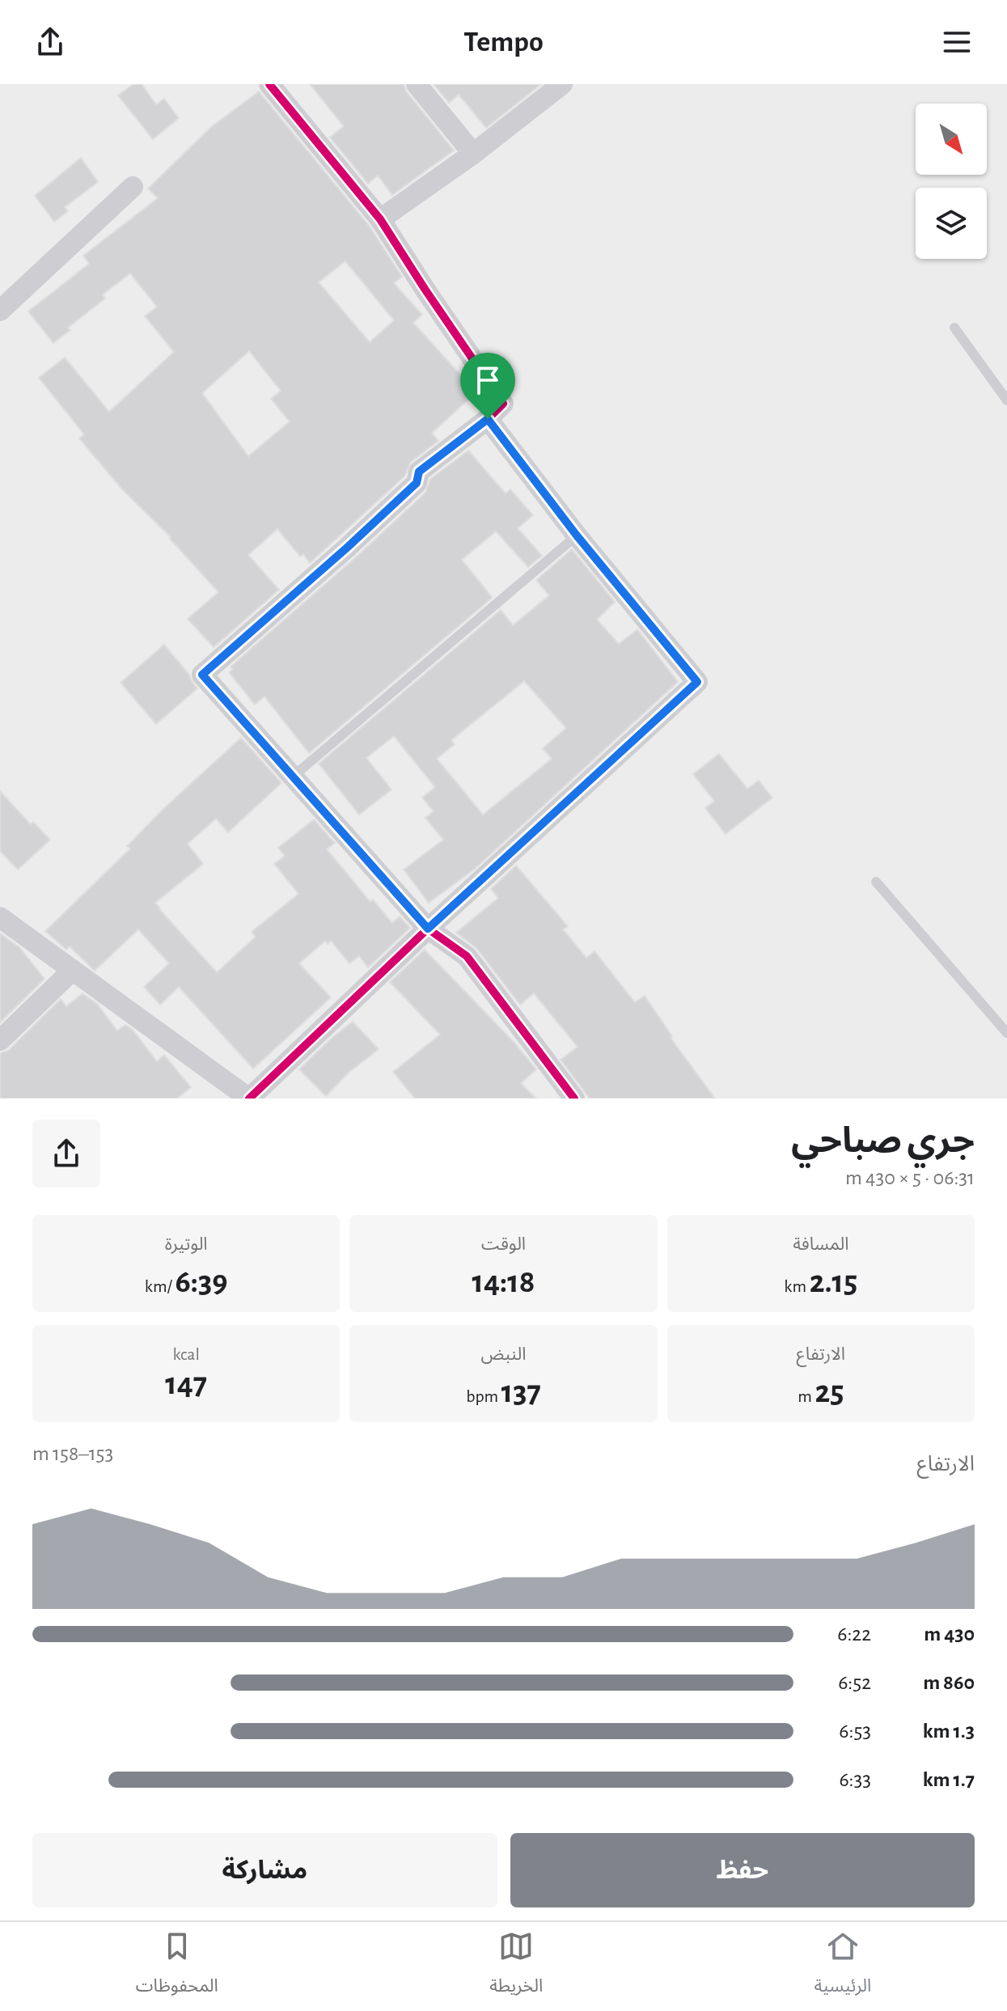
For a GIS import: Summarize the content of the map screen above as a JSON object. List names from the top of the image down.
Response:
{
  "north": "bottom right",
  "page": {
    "header": "Tempo",
    "heading": ["جري صباحي", "06:31 · 5 × 430 m"],
    "stats": [
      ["المسافة", "2.15 km"],
      ["الوقت", "14:18"],
      ["الوتيرة", "6:39 /km"],
      ["الارتفاع", "25 m"],
      ["النبض", "137 bpm"],
      ["kcal", "147"]
    ],
    "chart": ["الارتفاع", "153–158 m"],
    "list": [
      {
        "name": "430 m",
        "note": "6:22"
      },
      {
        "name": "860 m",
        "note": "6:52"
      },
      {
        "name": "1.3 km",
        "note": "6:53"
      },
      {
        "name": "1.7 km",
        "note": "6:33"
      }
    ],
    "buttons": ["حفظ", "مشاركة"],
    "tabs": ["الرئيسية", "الخريطة", "المحفوظات"]
  }
}
